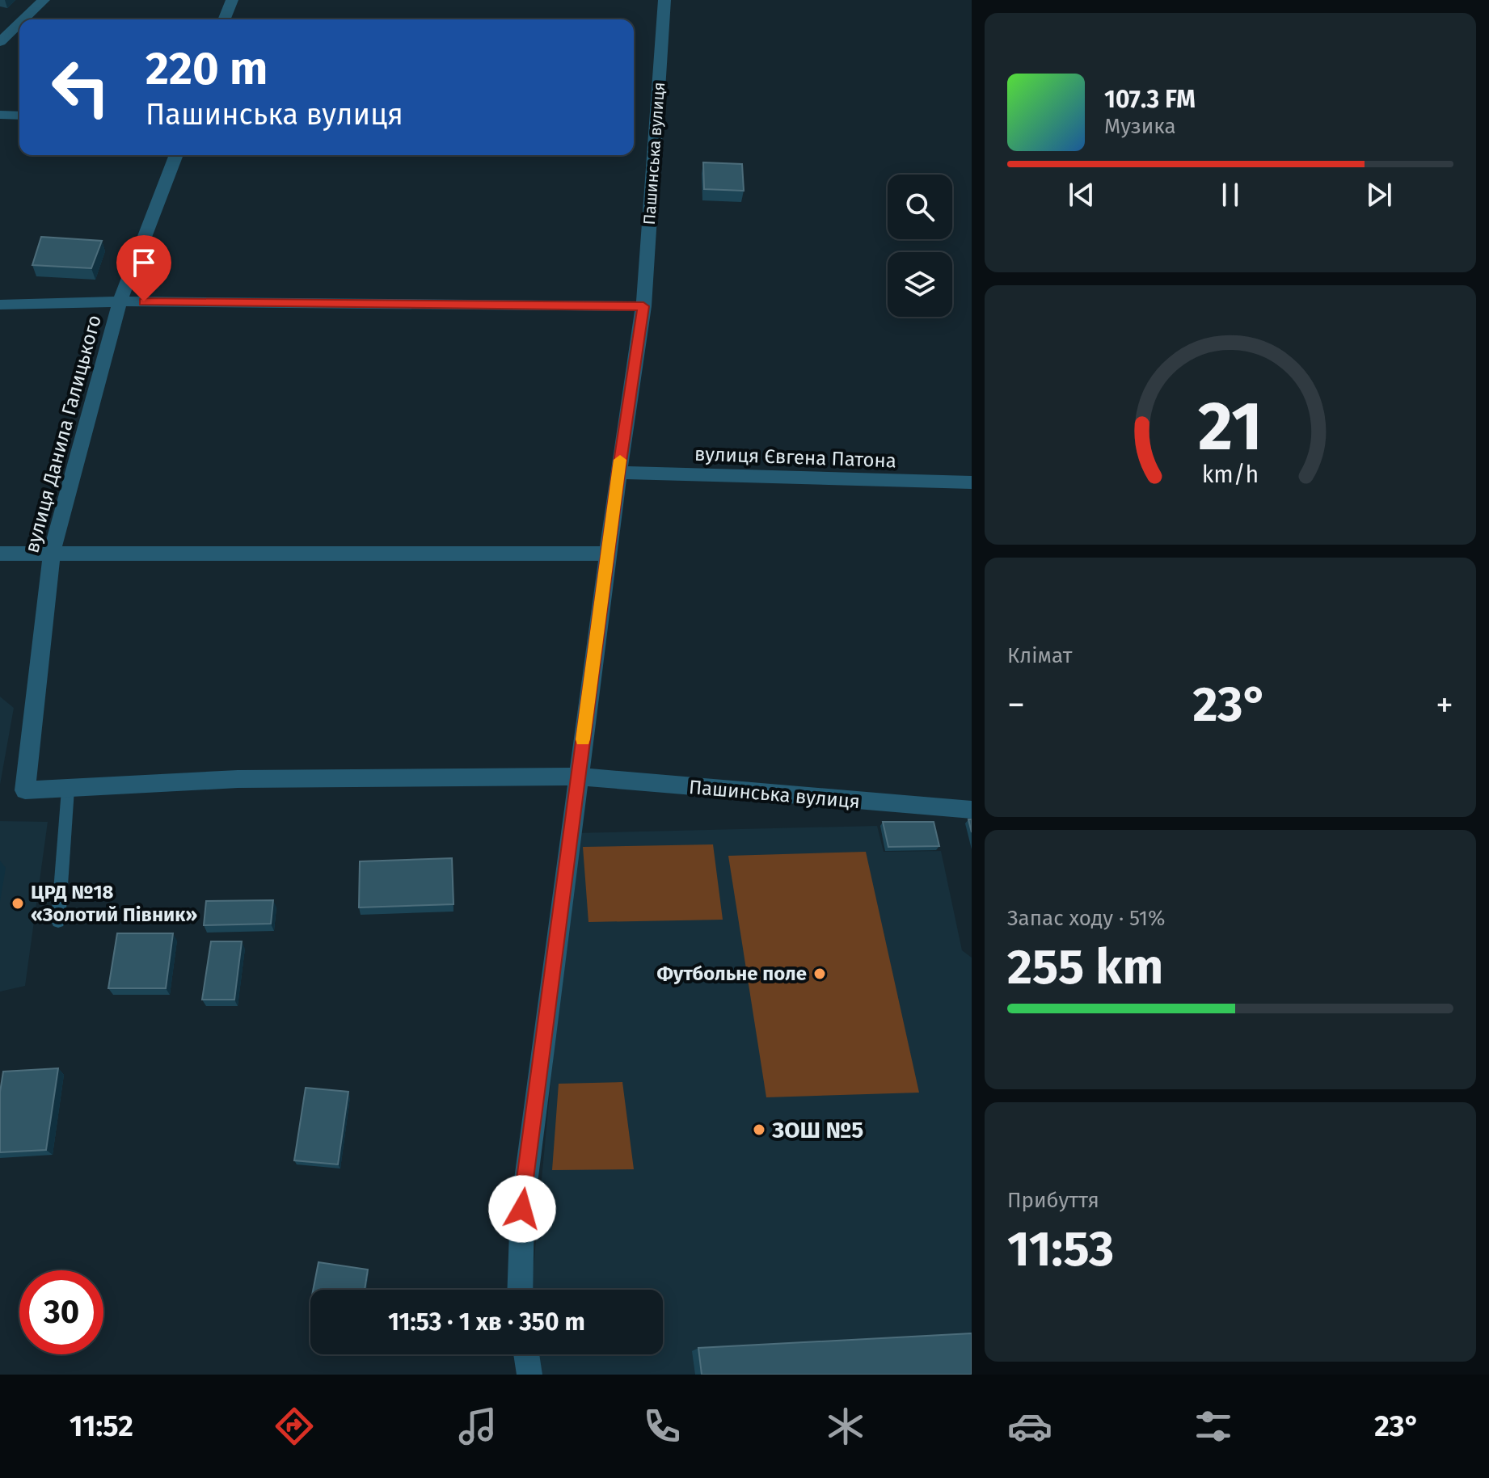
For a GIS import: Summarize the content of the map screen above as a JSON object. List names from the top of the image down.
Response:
{
  "streets": {
    "street": ["Пашинська вулиця", "вулиця Данила Галицького", "вулиця Євгена Патона"]
  },
  "crossings": [
    ["Пашинська вулиця", "вулиця Данила Галицького"],
    ["Пашинська вулиця", "вулиця Євгена Патона"]
  ],
  "places": ["ЦРД №18 «Золотий Півник»", "Футбольне поле", "ЗОШ №5"],
  "page": {
    "turn": ["220 m", "Пашинська вулиця"],
    "song": ["107.3 FM", "Музика"],
    "tile": [
      "Клімат",
      ["Запас ходу · 51%", "255 km"],
      ["Прибуття", "11:53"]
    ],
    "heat": ["−", "23°", "+"],
    "limit": "30",
    "trip": "11:53 · 1 хв · 350 m",
    "tabs": ["11:52", "23°"],
    "gauge": ["21", "km/h"]
  }
}
